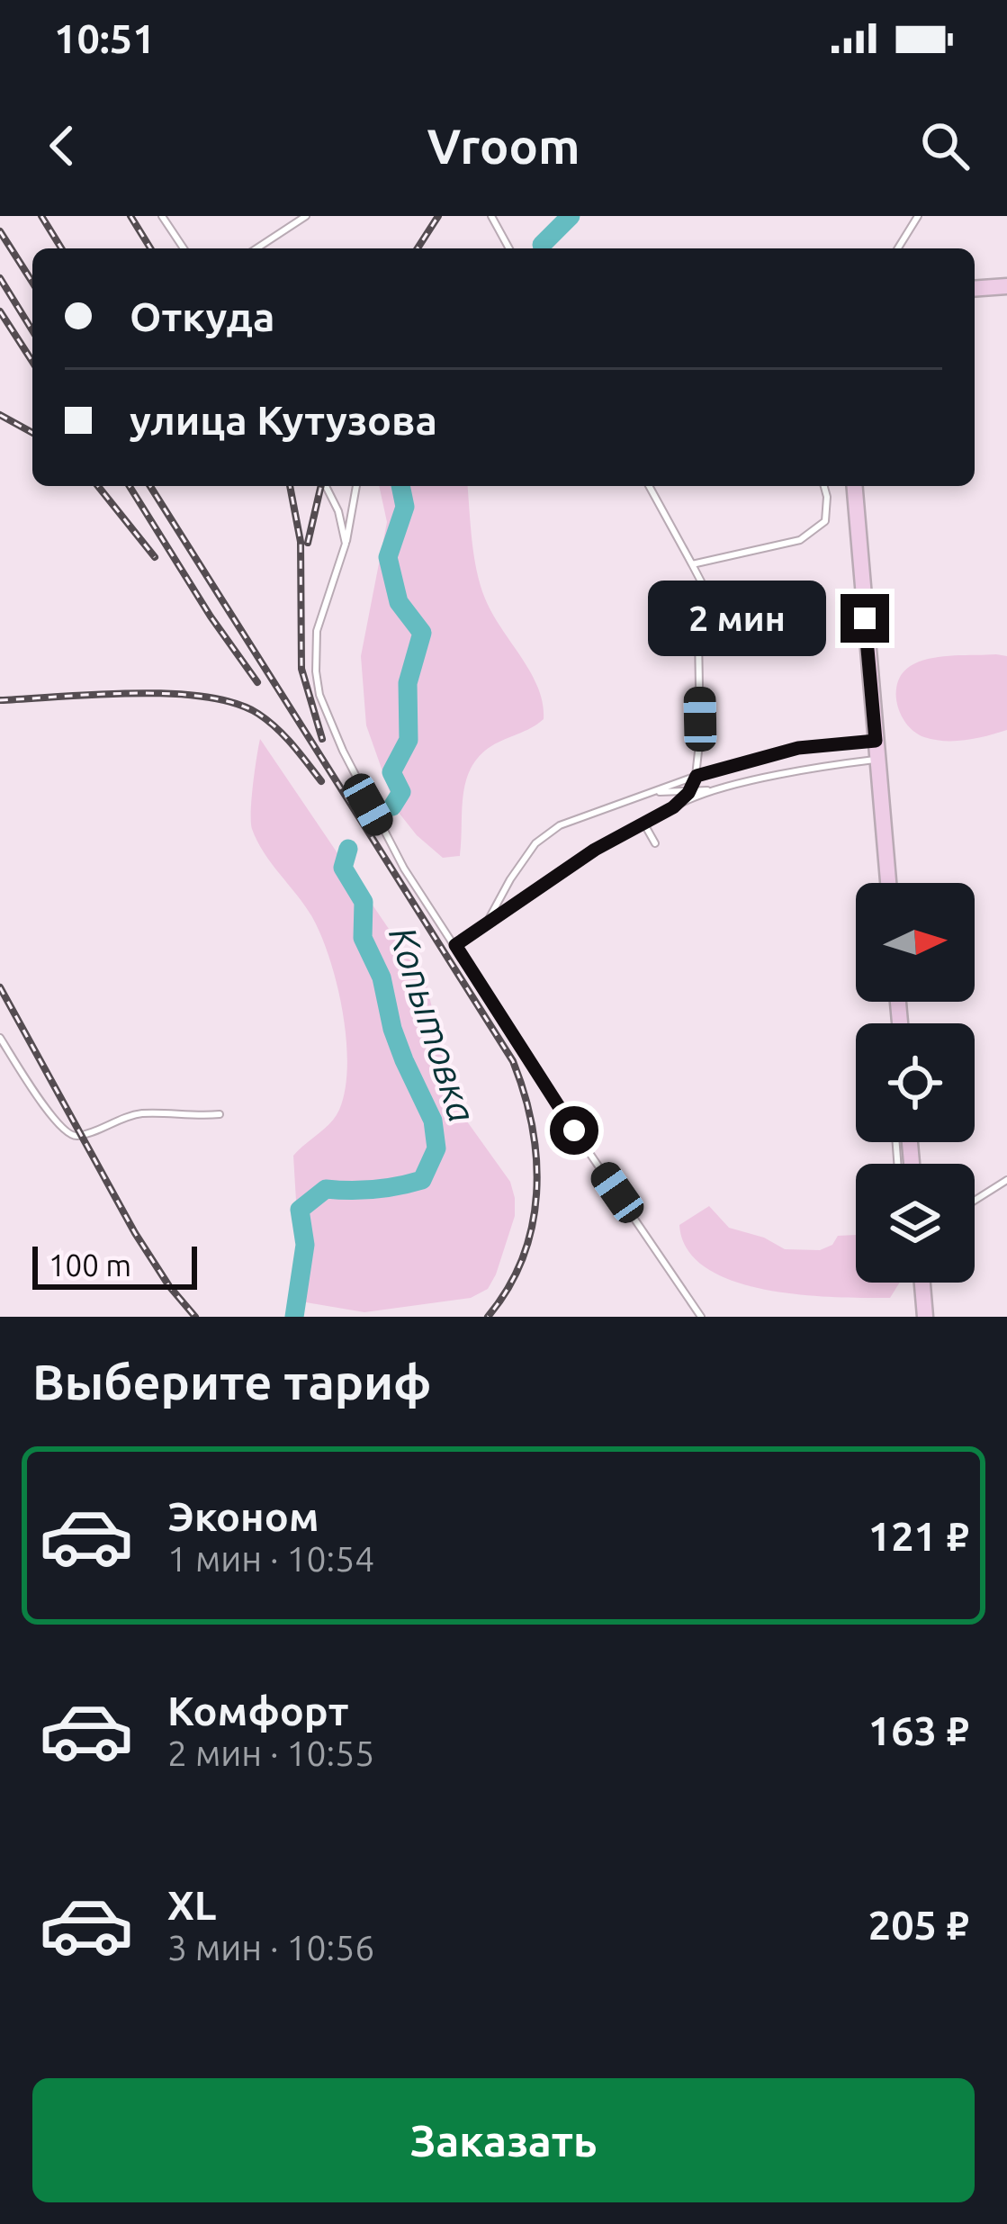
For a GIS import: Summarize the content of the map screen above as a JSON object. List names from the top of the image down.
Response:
{
  "water": ["Копытовка"],
  "scale_bar": "100 m",
  "north": "right",
  "page": {
    "status": "10:51",
    "header": "Vroom",
    "banner": ["Откуда", "улица Кутузова"],
    "bubble": "2 мин",
    "scale": "100 m",
    "heading": "Выберите тариф",
    "list": [
      {
        "name": "Эконом",
        "note": "1 мин · 10:54",
        "value": "121 ₽"
      },
      {
        "name": "Комфорт",
        "note": "2 мин · 10:55",
        "value": "163 ₽"
      },
      {
        "name": "XL",
        "note": "3 мин · 10:56",
        "value": "205 ₽"
      }
    ],
    "buttons": "Заказать"
  }
}
